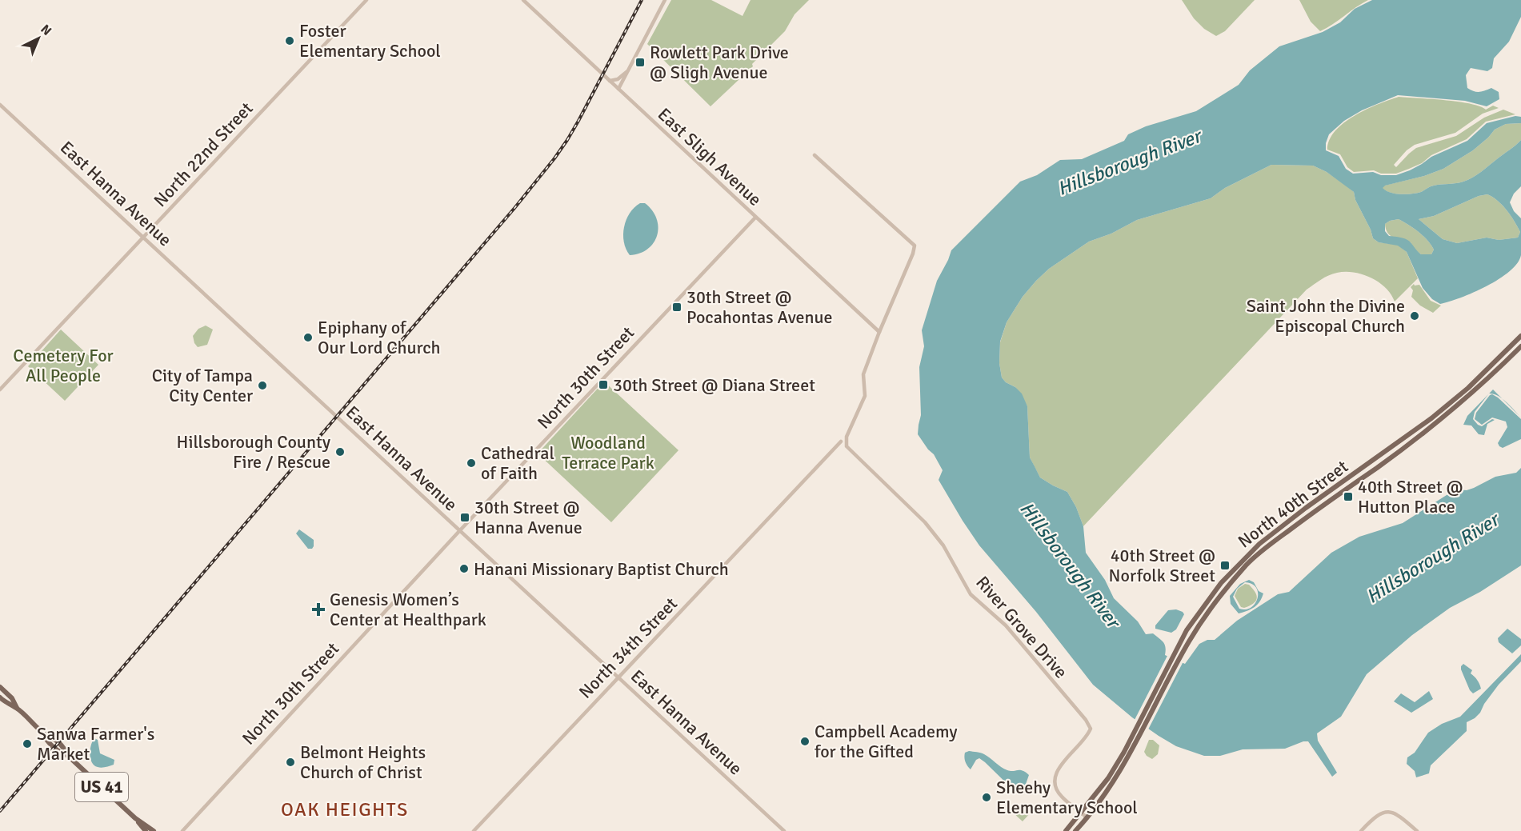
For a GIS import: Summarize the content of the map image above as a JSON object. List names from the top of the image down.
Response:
{
  "streets": {
    "main road": ["North 40th Street", "US 41"],
    "street": [
      "North 22nd Street",
      "East Sligh Avenue",
      "East Hanna Avenue",
      "North 30th Street",
      "River Grove Drive",
      "North 34th Street"
    ]
  },
  "crossings": [
    ["North 22nd Street", "East Hanna Avenue"],
    ["East Sligh Avenue", "North 30th Street"],
    ["East Sligh Avenue", "River Grove Drive"],
    ["East Hanna Avenue", "North 30th Street"],
    ["East Hanna Avenue", "North 34th Street"],
    ["North 40th Street", "River Grove Drive"]
  ],
  "districts": ["OAK HEIGHTS"],
  "water": ["Hillsborough River"],
  "parks": ["Cemetery For All People", "Woodland Terrace Park"],
  "places": {
    "other": [
      "Foster Elementary School",
      "Saint John the Divine Episcopal Church",
      "Epiphany of Our Lord Church",
      "City of Tampa City Center",
      "Hillsborough County Fire / Rescue",
      "Cathedral of Faith",
      "Hanani Missionary Baptist Church",
      "Campbell Academy for the Gifted",
      "Sanwa Farmer's Market",
      "Belmont Heights Church of Christ",
      "Sheehy Elementary School"
    ],
    "transit": [
      "Rowlett Park Drive @ Sligh Avenue",
      "30th Street @ Pocahontas Avenue",
      "30th Street @ Diana Street",
      "40th Street @ Hutton Place",
      "30th Street @ Hanna Avenue",
      "40th Street @ Norfolk Street"
    ],
    "health": ["Genesis Women’s Center at Healthpark"]
  },
  "north": "top right"
}
